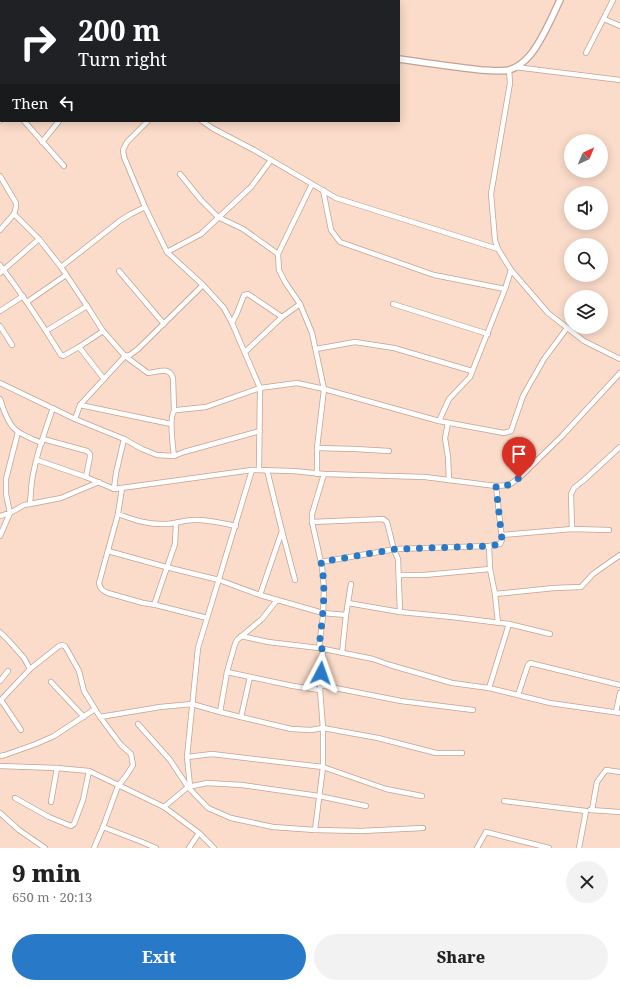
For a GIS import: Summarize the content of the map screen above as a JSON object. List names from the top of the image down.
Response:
{
  "north": "top right",
  "page": {
    "turn": ["200 m", "Turn right"],
    "then": "Then",
    "heading": ["9 min", "650 m · 20:13"],
    "buttons": ["Exit", "Share"]
  }
}
